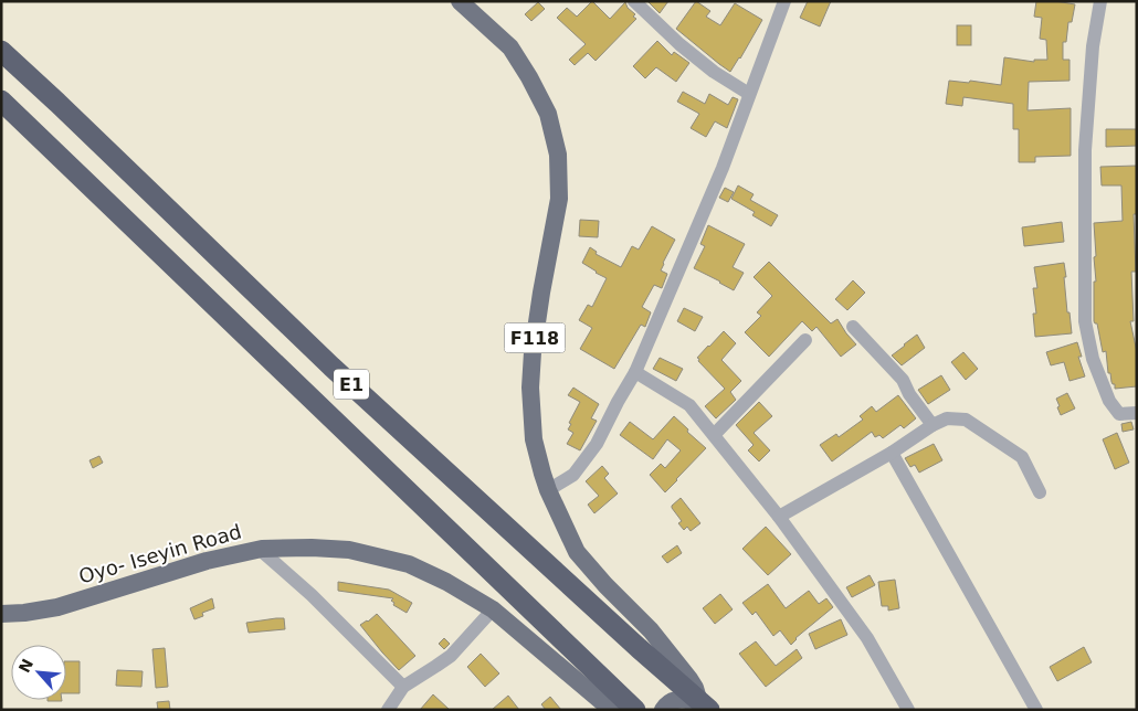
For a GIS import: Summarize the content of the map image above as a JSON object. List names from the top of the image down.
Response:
{
  "streets": {
    "highway": ["E1"],
    "main road": ["F118", "Oyo- Iseyin Road"]
  },
  "crossings": [
    ["F118", "E1"]
  ],
  "north": "top left"
}
